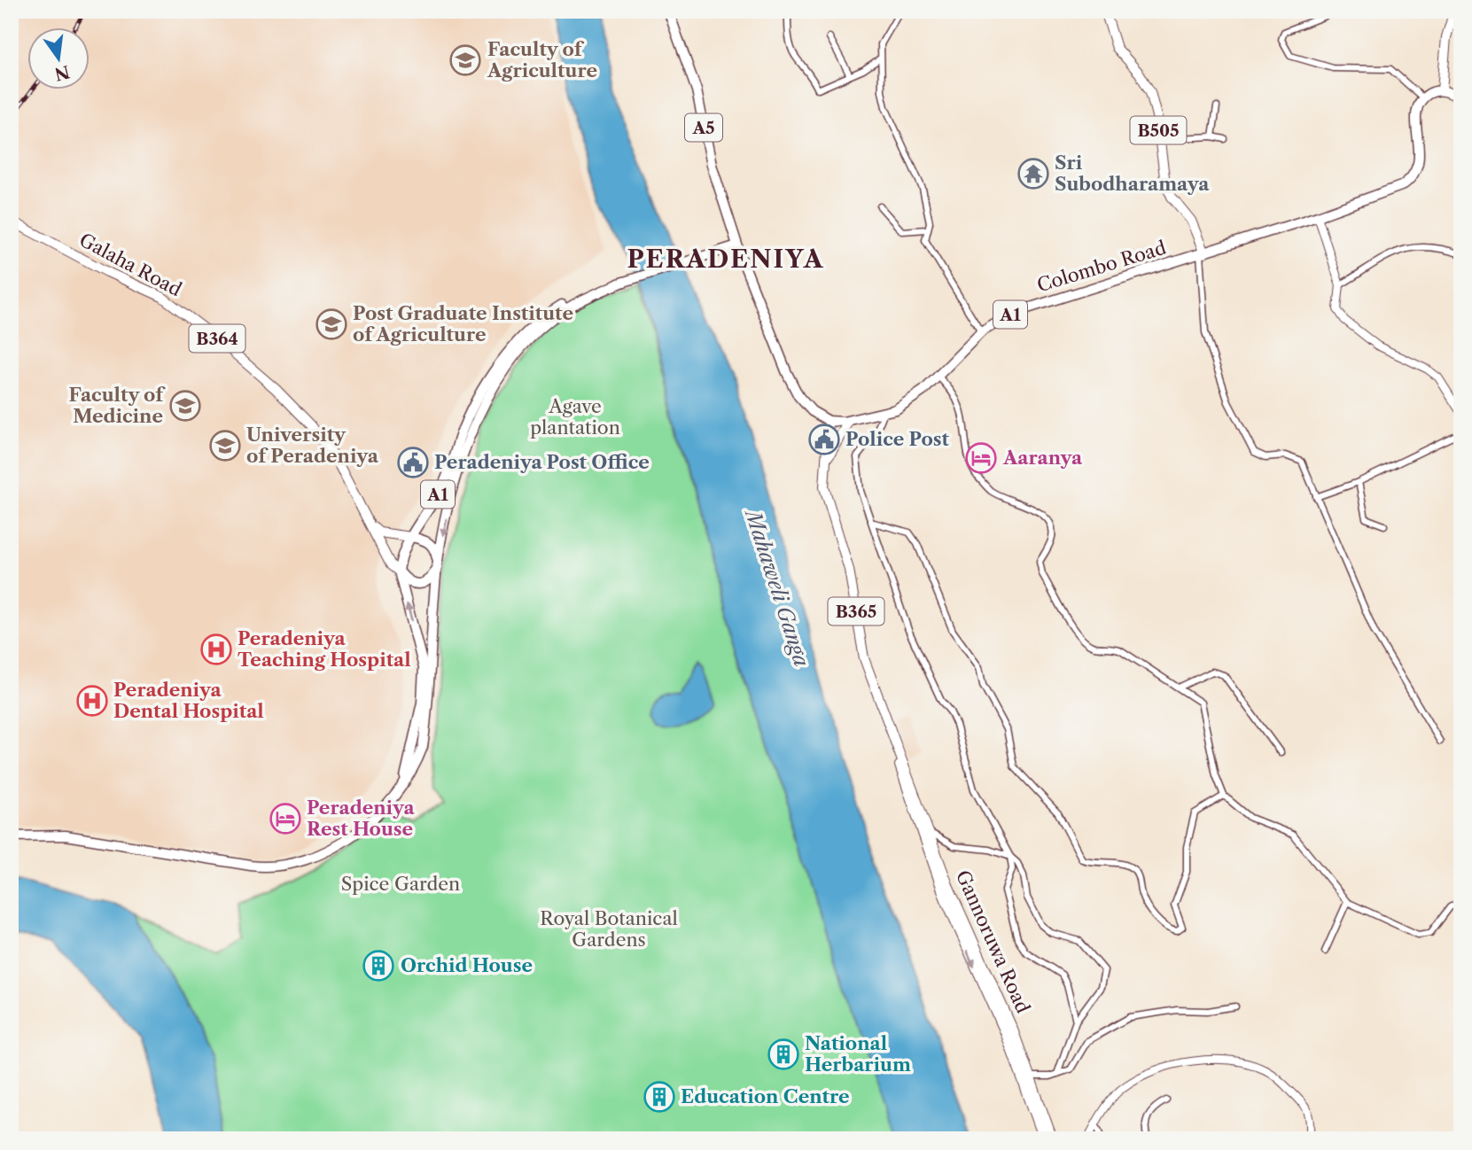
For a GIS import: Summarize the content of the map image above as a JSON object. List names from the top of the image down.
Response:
{
  "streets": {
    "highway": ["A5", "Colombo Road", "A1"],
    "main road": [
      "B505",
      "Galaha Road",
      "B364",
      "B365",
      "Gannoruwa Road"
    ]
  },
  "crossings": [
    ["A5", "A1"],
    ["B505", "Colombo Road"],
    ["Galaha Road", "A1"],
    ["Colombo Road", "Gannoruwa Road"]
  ],
  "districts": ["PERADENIYA"],
  "water": ["Mahaweli Ganga"],
  "parks": ["Agave plantation", "Spice Garden", "Royal Botanical Gardens"],
  "places": {
    "school or university": [
      "Faculty of Agriculture",
      "Post Graduate Institute of Agriculture",
      "Faculty of Medicine",
      "University of Peradeniya"
    ],
    "temple": ["Sri Subodharamaya"],
    "public building": ["Police Post", "Peradeniya Post Office"],
    "hotel": ["Aaranya", "Peradeniya Rest House"],
    "hospital": ["Peradeniya Teaching Hospital", "Peradeniya Dental Hospital"],
    "building": ["Orchid House", "National Herbarium", "Education Centre"]
  },
  "north": "bottom"
}
